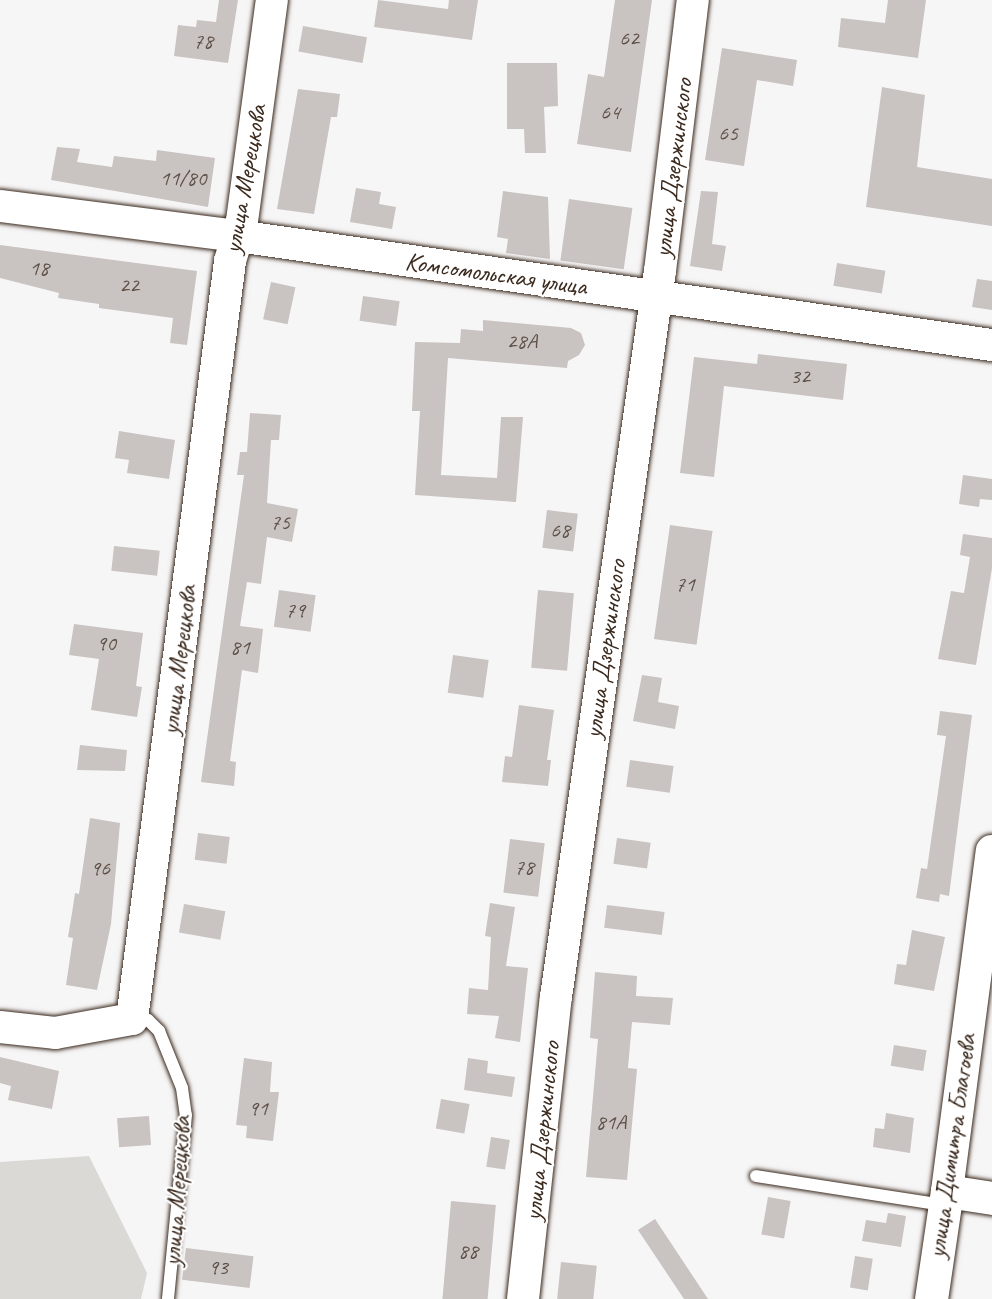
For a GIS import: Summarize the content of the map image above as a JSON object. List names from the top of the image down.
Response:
{
  "streets": {
    "main road": ["улица Димитра Благоева"],
    "street": ["улица Дзержинского", "улица Мерецкова", "Комсомольская улица"]
  },
  "crossings": [
    ["улица Дзержинского", "Комсомольская улица"],
    ["улица Мерецкова", "Комсомольская улица"]
  ],
  "house_numbers": [
    "62",
    "78",
    "64",
    "65",
    "11/80",
    "18",
    "22",
    "28А",
    "32",
    "75",
    "68",
    "71",
    "79",
    "90",
    "81",
    "78",
    "96",
    "91",
    "81А",
    "88",
    "93"
  ]
}
